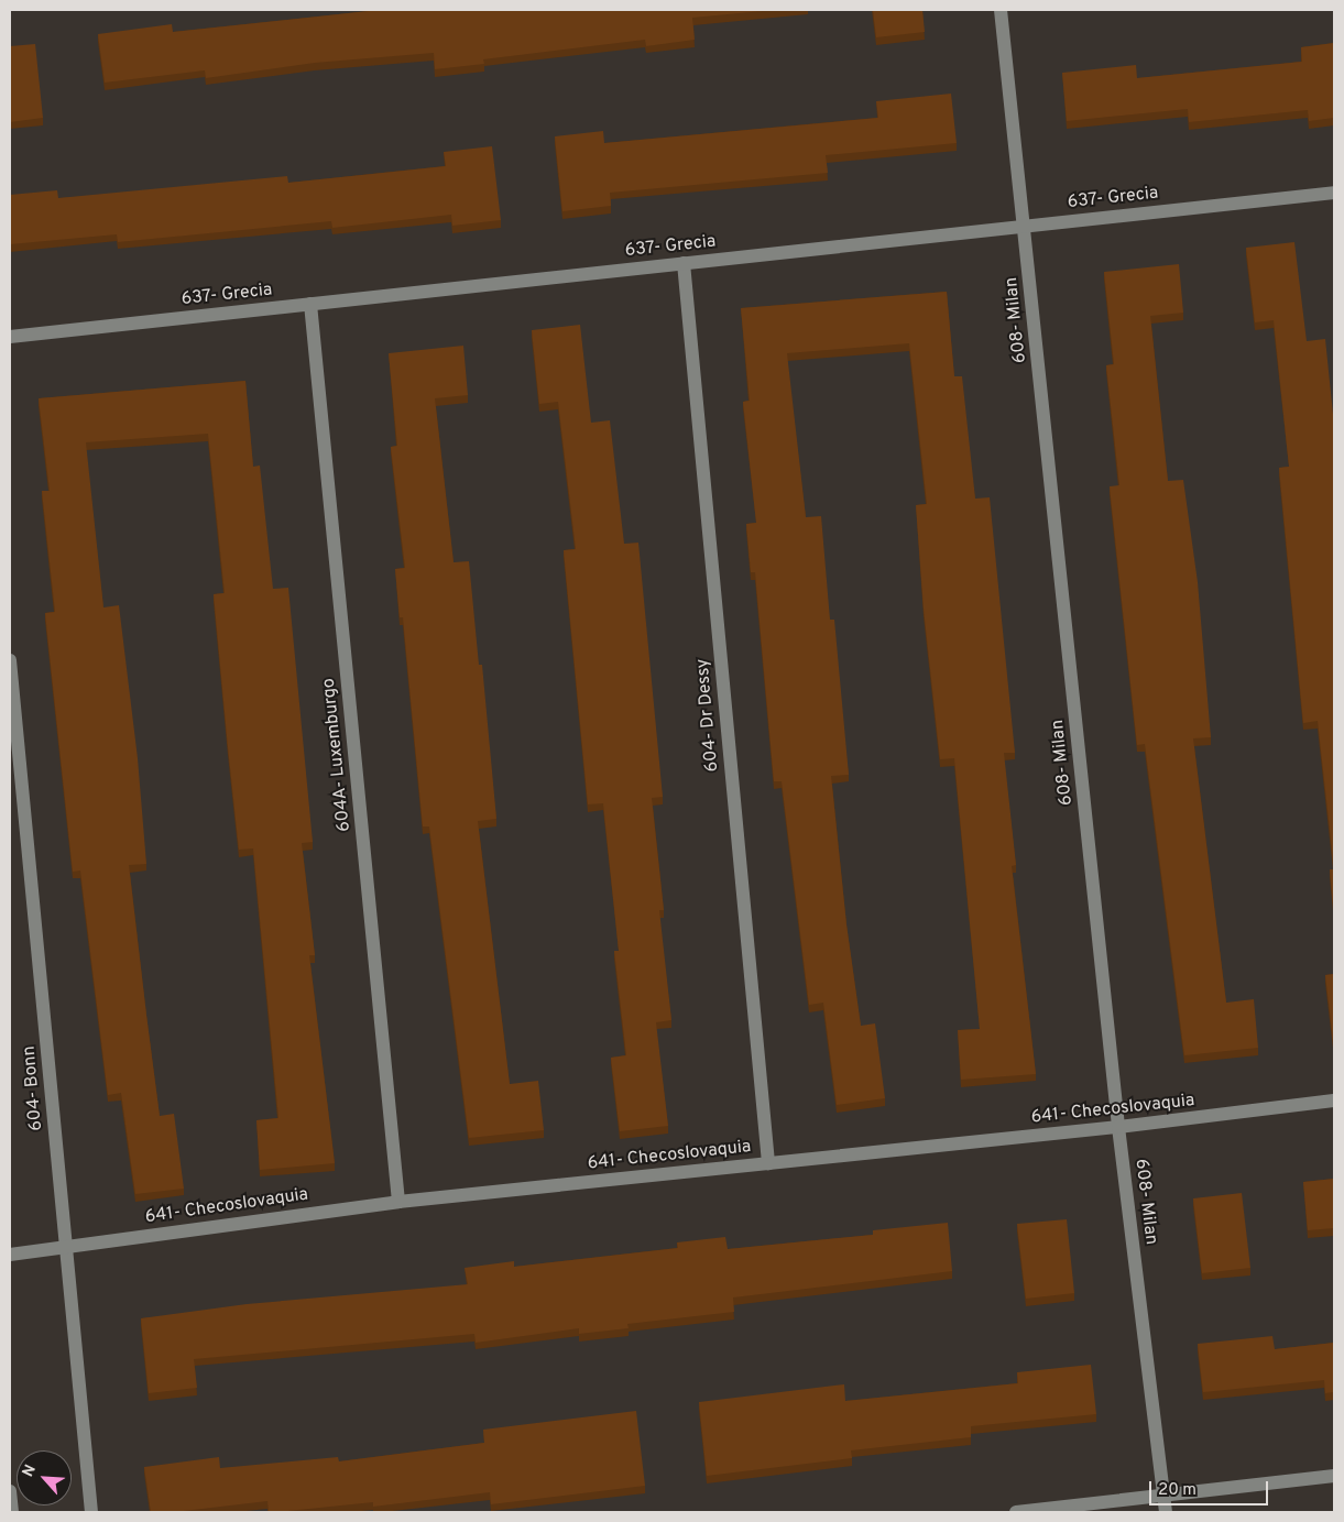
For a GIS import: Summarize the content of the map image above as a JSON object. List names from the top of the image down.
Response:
{
  "streets": {
    "street": [
      "637- Grecia",
      "608- Milan",
      "604- Dr Dessy",
      "604A- Luxemburgo",
      "604- Bonn",
      "641- Checoslovaquia"
    ]
  },
  "crossings": [
    ["637- Grecia", "608- Milan"],
    ["637- Grecia", "604- Dr Dessy"],
    ["637- Grecia", "604A- Luxemburgo"],
    ["608- Milan", "641- Checoslovaquia"],
    ["604- Dr Dessy", "641- Checoslovaquia"],
    ["604A- Luxemburgo", "641- Checoslovaquia"],
    ["604- Bonn", "641- Checoslovaquia"]
  ],
  "scale_bar": "20 m",
  "north": "top left"
}
